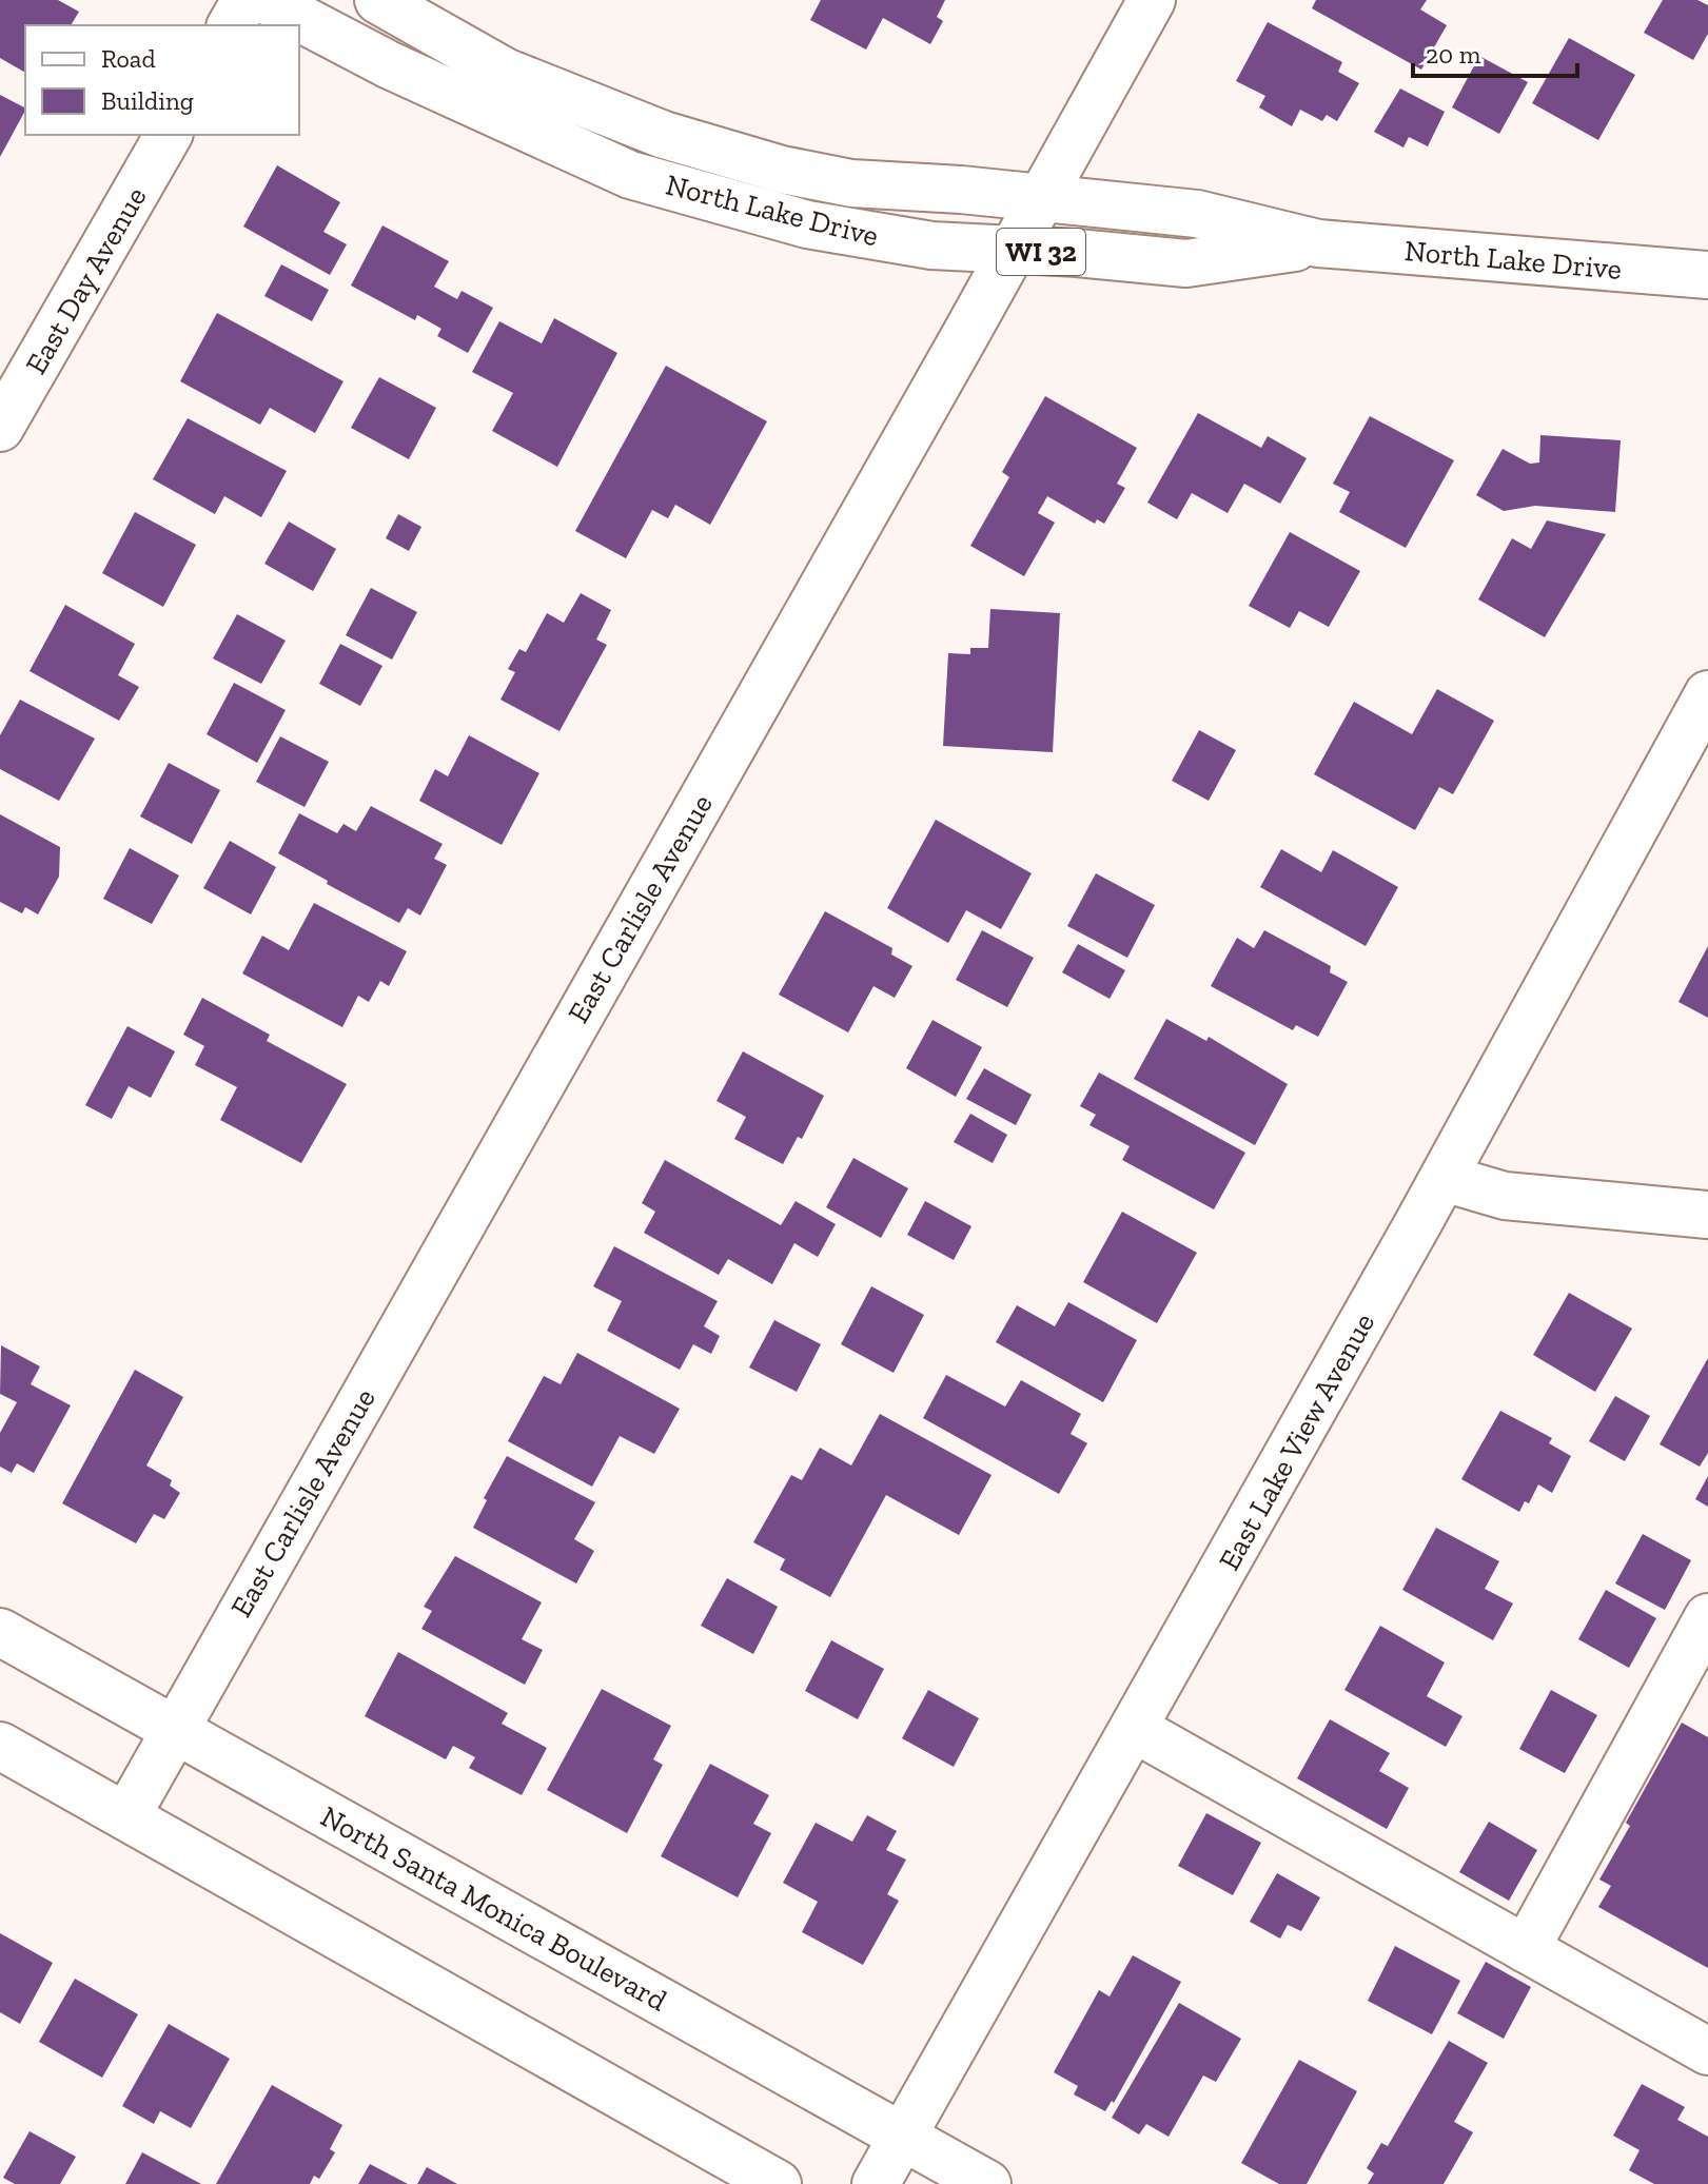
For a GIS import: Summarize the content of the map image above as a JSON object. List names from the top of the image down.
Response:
{
  "streets": {
    "street": [
      "North Lake Drive",
      "WI 32",
      "East Day Avenue",
      "East Carlisle Avenue",
      "East Lake View Avenue",
      "North Santa Monica Boulevard"
    ]
  },
  "crossings": [
    ["North Lake Drive", "East Carlisle Avenue"],
    ["East Carlisle Avenue", "North Santa Monica Boulevard"],
    ["East Lake View Avenue", "North Santa Monica Boulevard"]
  ],
  "legend": ["Road", "Building"],
  "scale_bar": "20 m"
}
